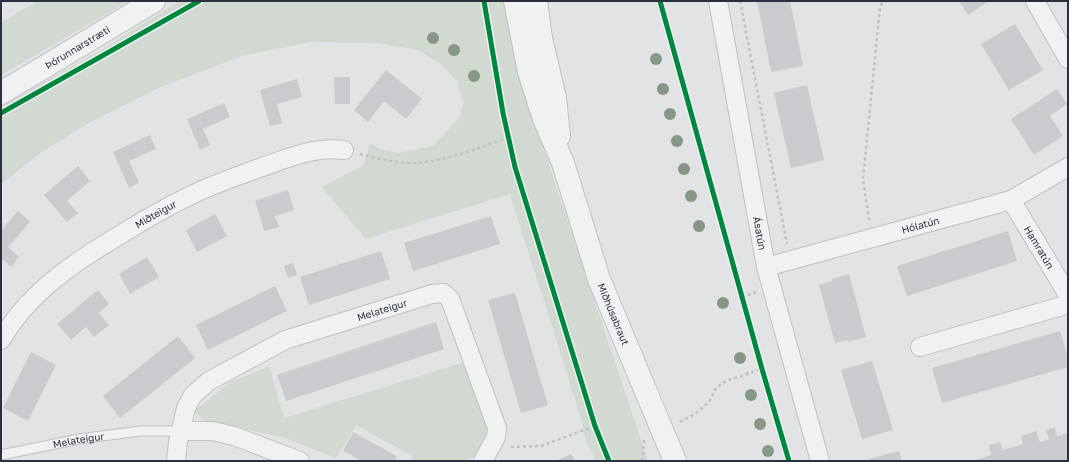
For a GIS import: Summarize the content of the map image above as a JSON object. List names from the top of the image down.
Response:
{
  "streets": {
    "street": [
      "Þórunnarstræti",
      "Miðteigur",
      "Hólatún",
      "Ásatún",
      "Hamratún",
      "Melateigur",
      "Miðhúsabraut"
    ]
  },
  "crossings": [
    ["Hólatún", "Ásatún"],
    ["Hólatún", "Hamratún"]
  ]
}
